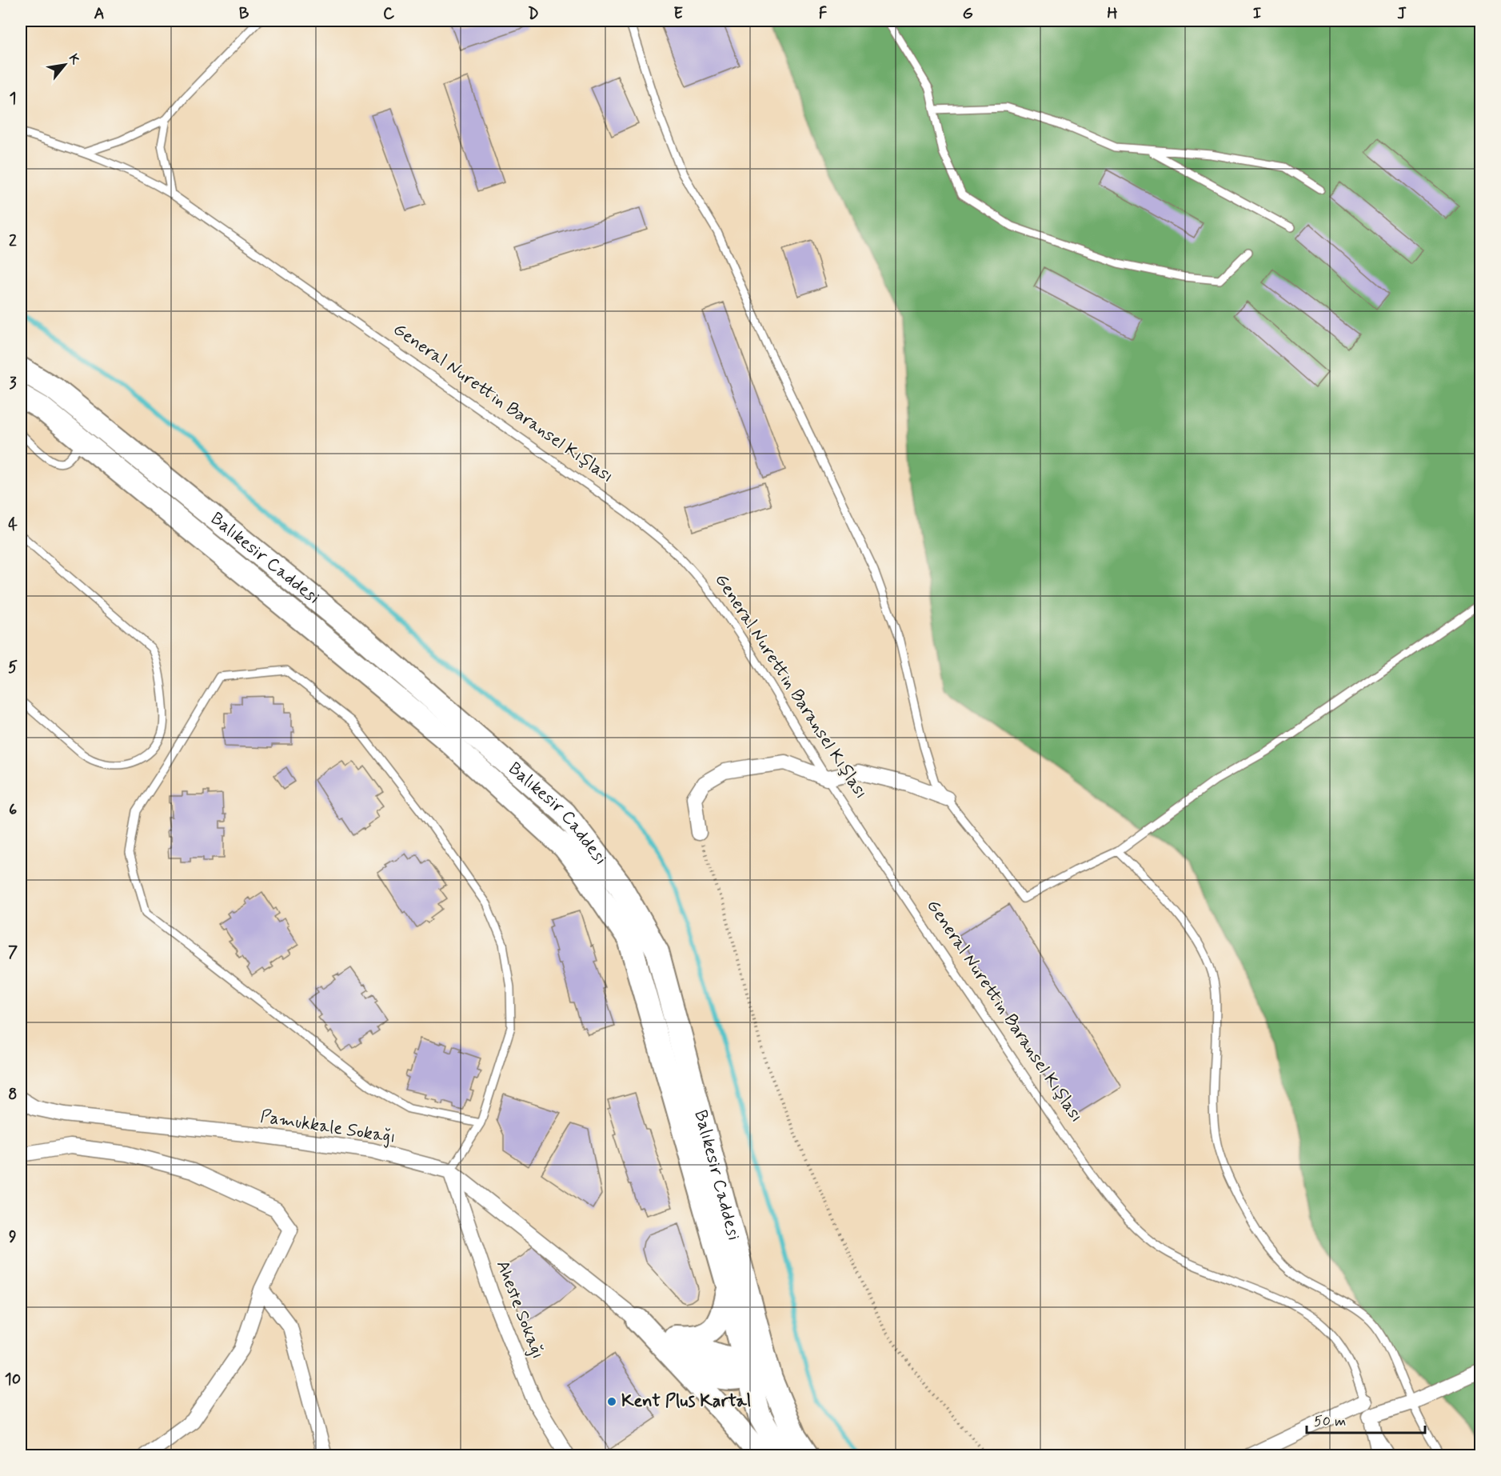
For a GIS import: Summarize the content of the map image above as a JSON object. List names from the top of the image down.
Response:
{
  "streets": {
    "main road": ["Balıkesir Caddesi"],
    "street": ["General Nurettin Baransel Kışlası", "Pamukkale Sokağı", "Aheste Sokağı"]
  },
  "crossings": [
    ["Pamukkale Sokağı", "Aheste Sokağı"]
  ],
  "places": ["Kent Plus Kartal"],
  "scale_bar": "50 m",
  "north": "top right",
  "grid": {
    "columns": [
      "A",
      "B",
      "C",
      "D",
      "E",
      "F",
      "G",
      "H",
      "I",
      "J"
    ],
    "rows": [
      "1",
      "2",
      "3",
      "4",
      "5",
      "6",
      "7",
      "8",
      "9",
      "10"
    ]
  }
}
